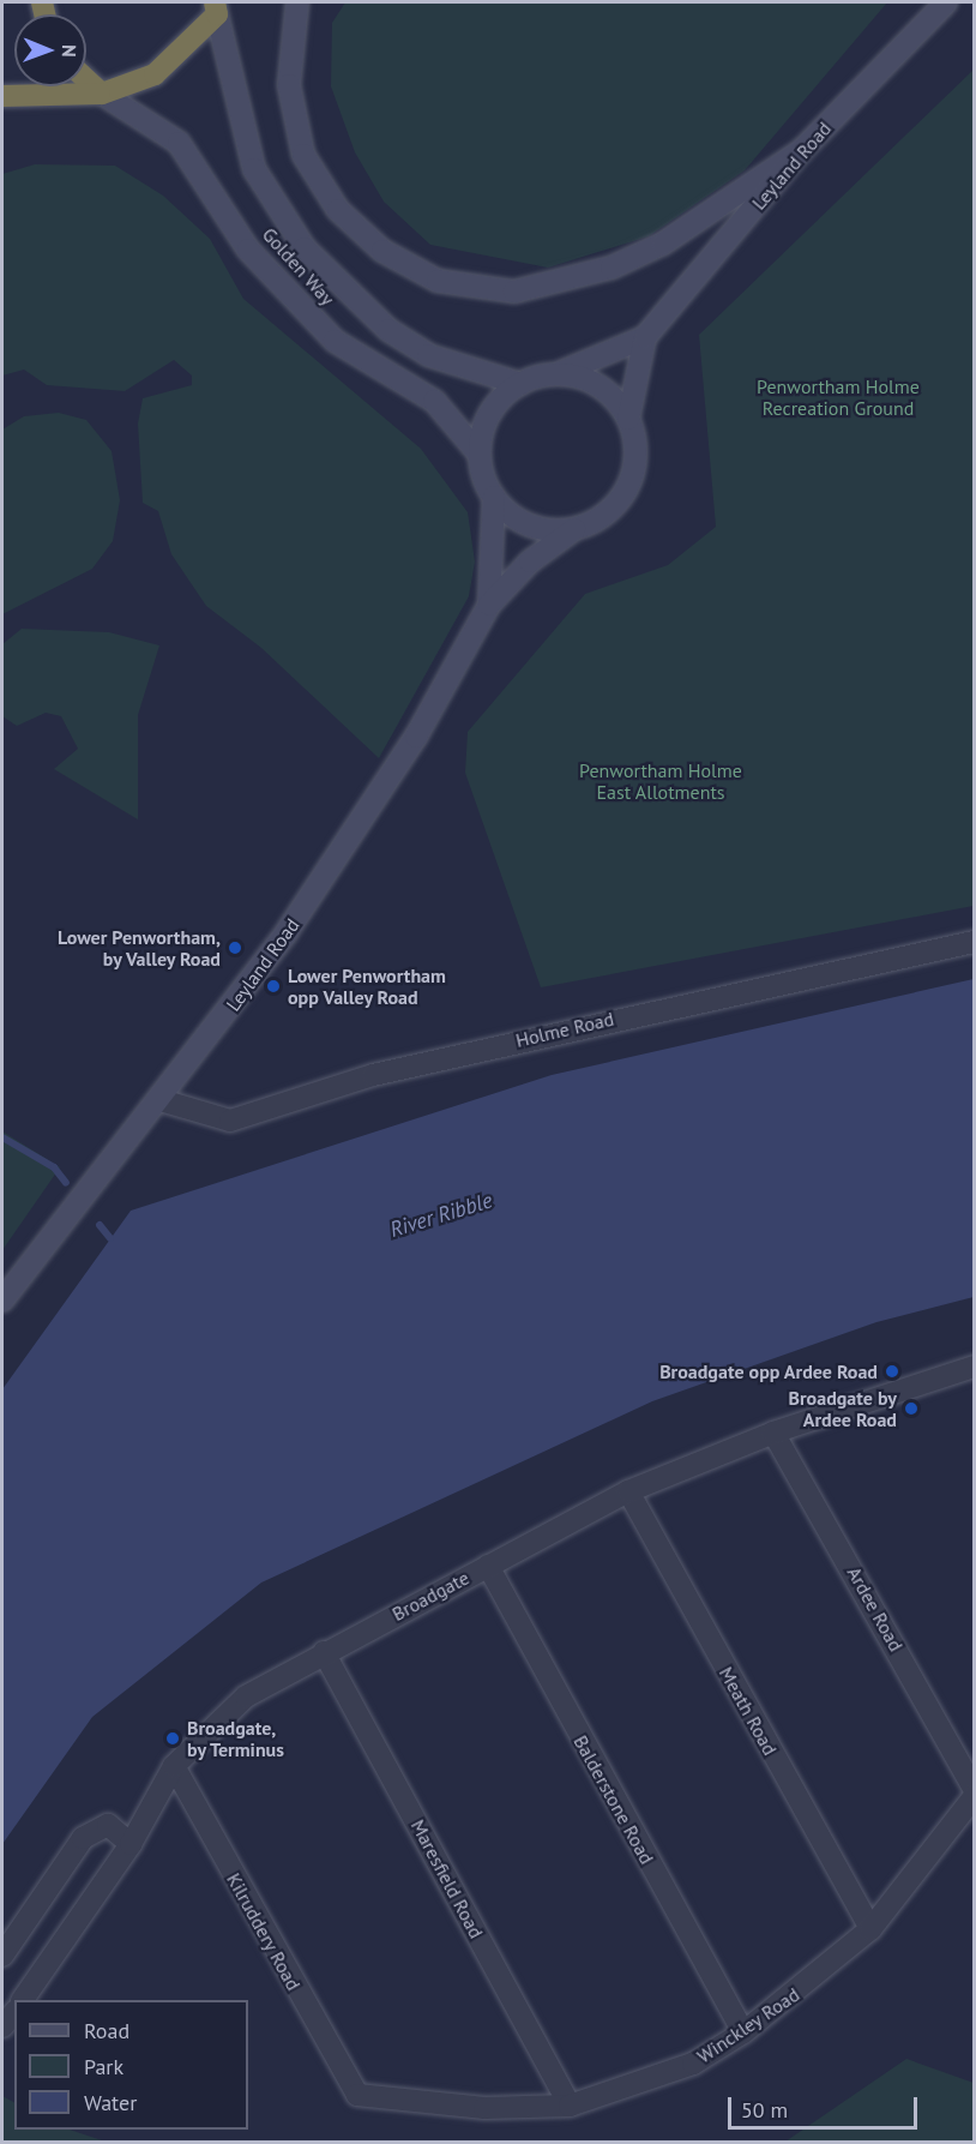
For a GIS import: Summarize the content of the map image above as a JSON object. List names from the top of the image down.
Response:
{
  "streets": {
    "main road": ["Leyland Road", "Golden Way"],
    "street": [
      "Holme Road",
      "Broadgate",
      "Ardee Road",
      "Meath Road",
      "Balderstone Road",
      "Maresfield Road",
      "Kilruddery Road",
      "Winckley Road"
    ]
  },
  "crossings": [
    ["Leyland Road", "Golden Way"],
    ["Leyland Road", "Holme Road"],
    ["Broadgate", "Ardee Road"],
    ["Broadgate", "Meath Road"],
    ["Broadgate", "Balderstone Road"],
    ["Broadgate", "Maresfield Road"],
    ["Broadgate", "Kilruddery Road"],
    ["Meath Road", "Winckley Road"],
    ["Balderstone Road", "Winckley Road"],
    ["Maresfield Road", "Winckley Road"],
    ["Kilruddery Road", "Winckley Road"]
  ],
  "water": ["River Ribble"],
  "parks": ["Penwortham Holme Recreation Ground", "Penwortham Holme East Allotments"],
  "places": [
    "Lower Penwortham, by Valley Road",
    "Lower Penwortham opp Valley Road",
    "Broadgate opp Ardee Road",
    "Broadgate by Ardee Road",
    "Broadgate, by Terminus"
  ],
  "legend": ["Road", "Park", "Water"],
  "scale_bar": "50 m",
  "north": "right"
}
